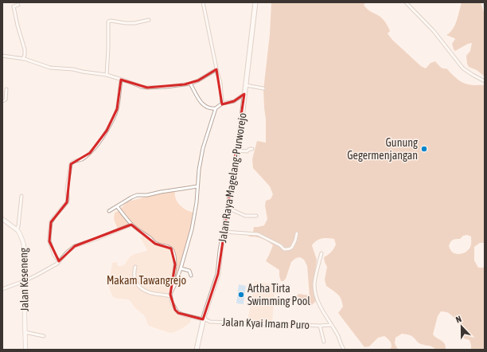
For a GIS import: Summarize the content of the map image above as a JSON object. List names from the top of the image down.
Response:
{
  "streets": {
    "main road": ["Jalan Raya Magelang-Purworejo"],
    "street": ["Jalan Keseneng", "Jalan Kyai Imam Puro"]
  },
  "crossings": [
    ["Jalan Raya Magelang-Purworejo", "Jalan Kyai Imam Puro"]
  ],
  "parks": ["Makam Tawangrejo"],
  "places": ["Gunung Gegermenjangan", "Artha Tirta Swimming Pool"],
  "north": "top"
}
